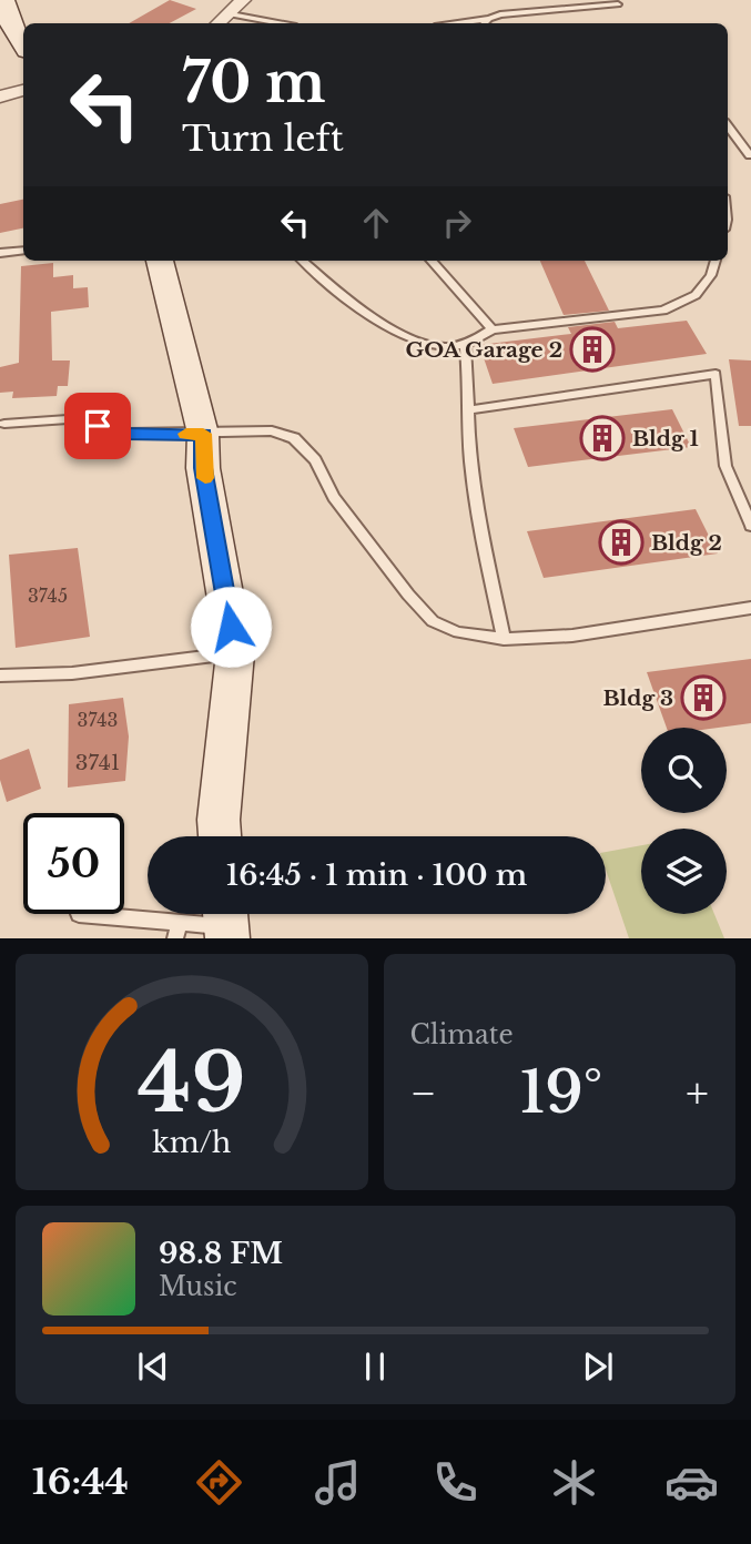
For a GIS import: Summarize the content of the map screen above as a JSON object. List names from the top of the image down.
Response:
{
  "places": {
    "building": [
      "GOA Garage 2",
      "Bldg 1",
      "Bldg 2",
      "Bldg 3"
    ]
  },
  "house_numbers": ["3745", "3743", "3741"],
  "page": {
    "turn": ["70 m", "Turn left"],
    "limit": "50",
    "trip": "16:45 · 1 min · 100 m",
    "tile": "Climate",
    "heat": ["−", "19°", "+"],
    "song": ["98.8 FM", "Music"],
    "tabs": "16:44",
    "gauge": ["49", "km/h"]
  }
}
